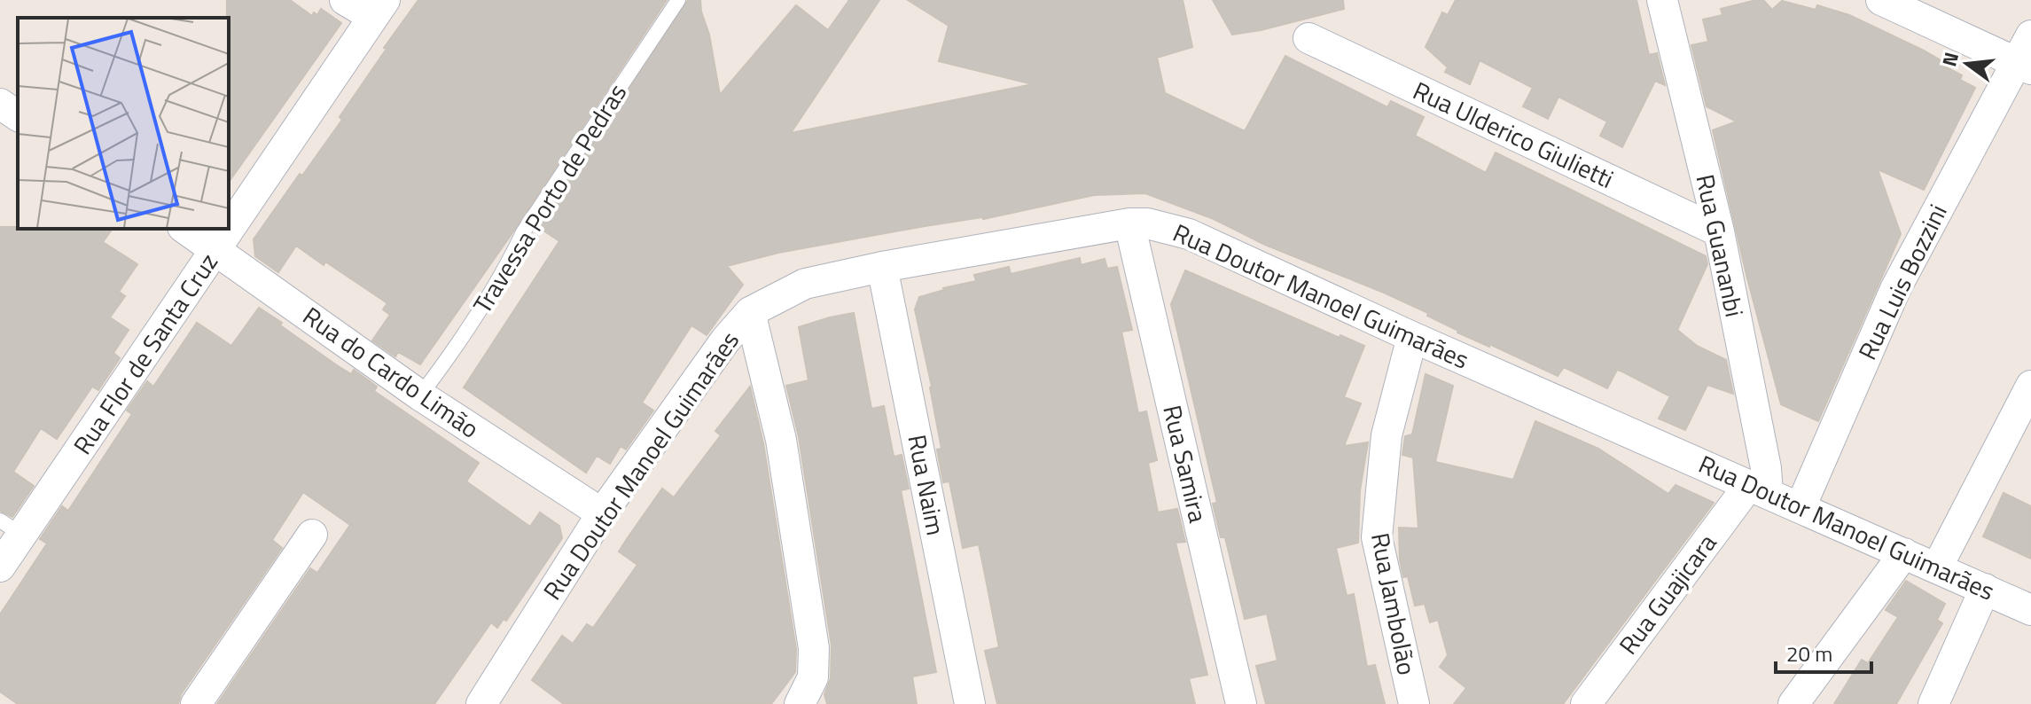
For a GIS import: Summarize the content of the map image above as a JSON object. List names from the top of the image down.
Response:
{
  "streets": {
    "street": [
      "Rua Ulderico Giulietti",
      "Rua Guananbi",
      "Rua Luis Bozzini",
      "Rua Doutor Manoel Guimarães",
      "Rua Flor de Santa Cruz",
      "Rua do Cardo Limão",
      "Rua Samira",
      "Rua Naim",
      "Rua Guajicara",
      "Rua Jambolão"
    ],
    "lane": ["Travessa Porto de Pedras"]
  },
  "crossings": [
    ["Rua Ulderico Giulietti", "Rua Guananbi"],
    ["Travessa Porto de Pedras", "Rua do Cardo Limão"],
    ["Rua Guananbi", "Rua Doutor Manoel Guimarães"],
    ["Rua Guananbi", "Rua Guajicara"],
    ["Rua Luis Bozzini", "Rua Doutor Manoel Guimarães"],
    ["Rua Doutor Manoel Guimarães", "Rua do Cardo Limão"],
    ["Rua Doutor Manoel Guimarães", "Rua Samira"],
    ["Rua Doutor Manoel Guimarães", "Rua Naim"],
    ["Rua Doutor Manoel Guimarães", "Rua Guajicara"],
    ["Rua Doutor Manoel Guimarães", "Rua Jambolão"],
    ["Rua Flor de Santa Cruz", "Rua do Cardo Limão"]
  ],
  "scale_bar": "20 m",
  "north": "left"
}
